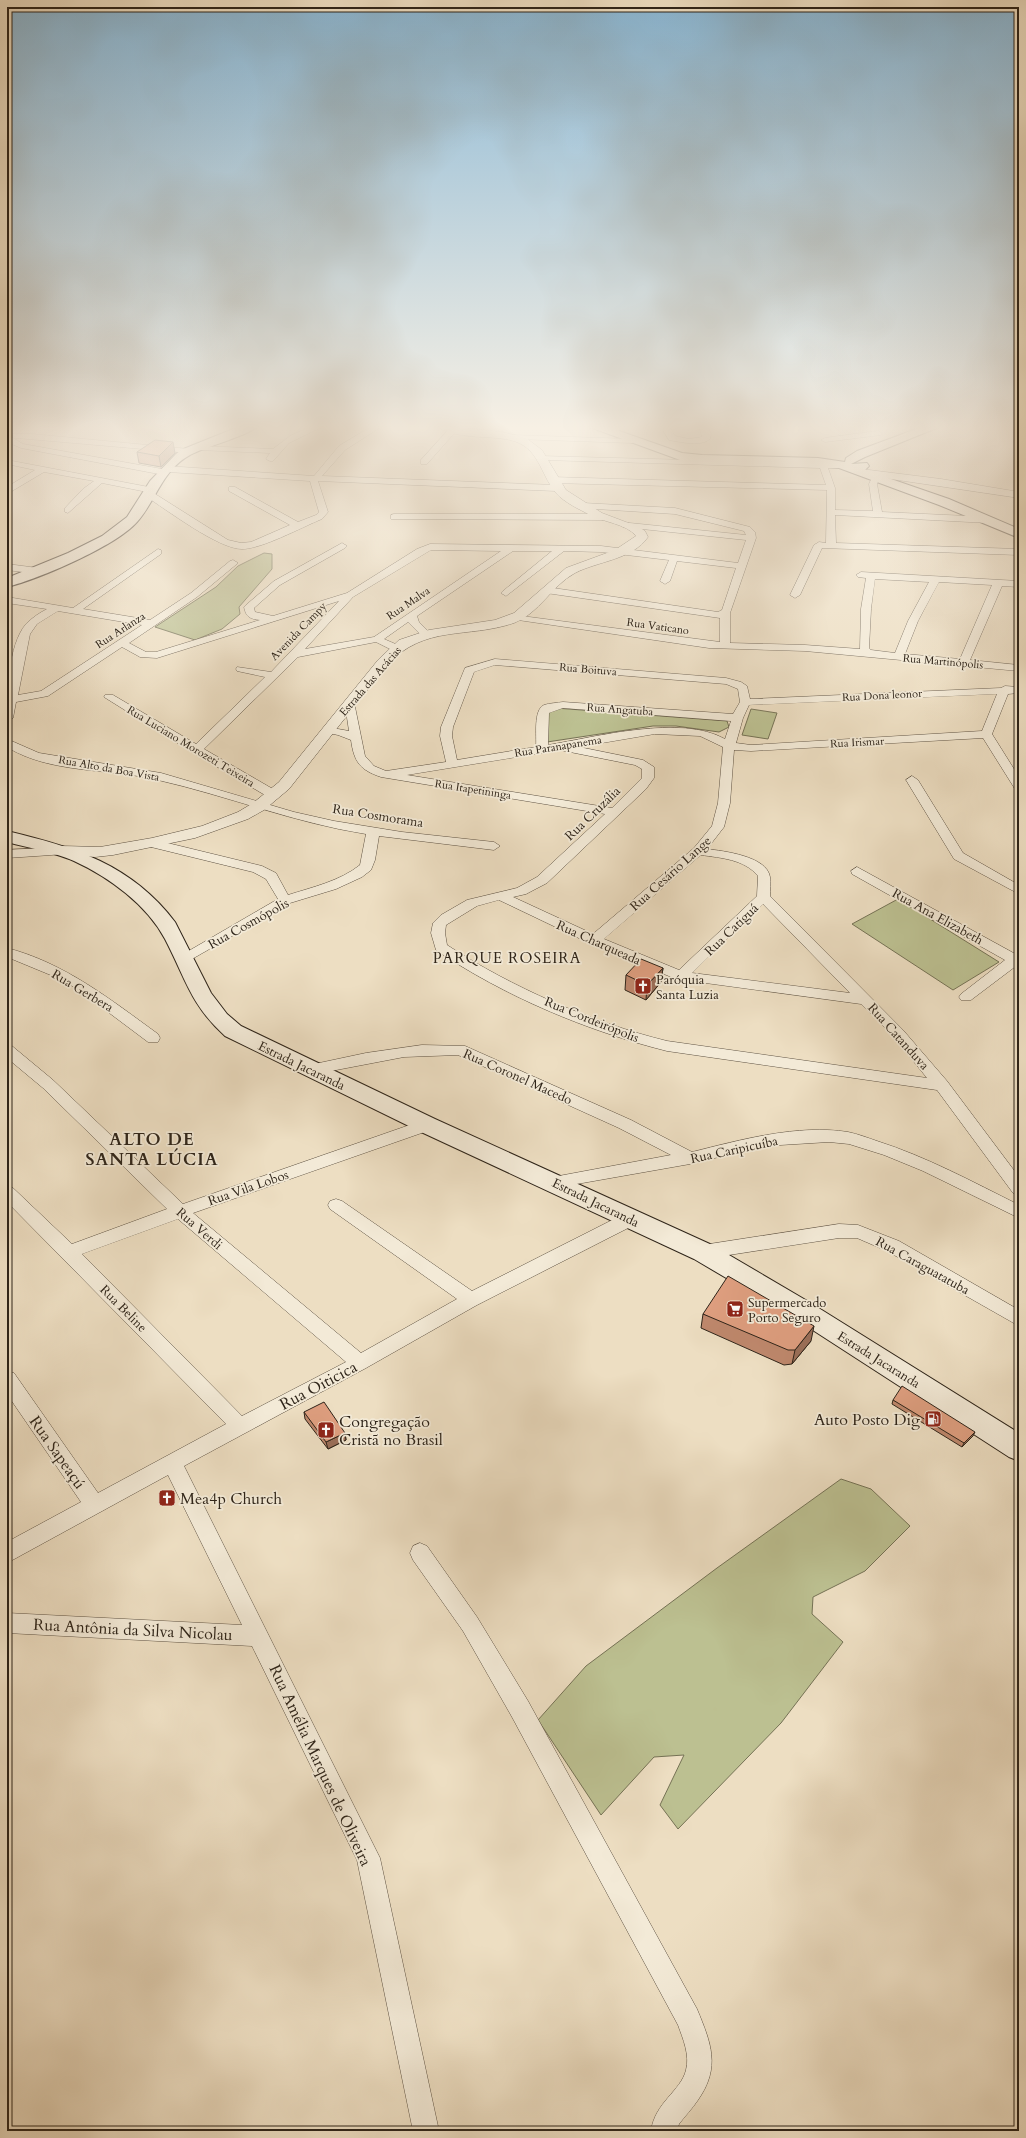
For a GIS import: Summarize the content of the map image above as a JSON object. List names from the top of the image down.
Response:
{
  "streets": {
    "main road": ["Estrada Jacaranda"],
    "street": [
      "Rua Malva",
      "Rua Vaticano",
      "Rua Arlanza",
      "Avenida Campy",
      "Rua Martinópolis",
      "Rua Boituva",
      "Estrada das Acácias",
      "Rua Dona leonor",
      "Rua Angatuba",
      "Rua Irismar",
      "Rua Luciano Morozeti Teixeira",
      "Rua Paranapanema",
      "Rua Alto da Boa Vista",
      "Rua Itapetininga",
      "Rua Cruzália",
      "Rua Cosmorama",
      "Rua Cesário Lange",
      "Rua Ana Elizabeth",
      "Rua Cosmópolis",
      "Rua Catiguá",
      "Rua Charqueada",
      "Rua Gerbera",
      "Rua Cordeirópolis",
      "Rua Catanduva",
      "Rua Coronel Macedo",
      "Rua Caripicuíba",
      "Rua Vila Lobos",
      "Rua Verdi",
      "Rua Caraguatatuba",
      "Rua Beline",
      "Rua Oiticica",
      "Rua Sapeaçú",
      "Rua Antônia da Silva Nicolau",
      "Rua Amélia Marques de Oliveira"
    ]
  },
  "crossings": [
    ["Rua Malva", "Avenida Campy"],
    ["Rua Vaticano", "Rua Martinópolis"],
    ["Rua Vaticano", "Estrada das Acácias"],
    ["Avenida Campy", "Rua Luciano Morozeti Teixeira"],
    ["Rua Boituva", "Rua Dona leonor"],
    ["Rua Boituva", "Rua Paranapanema"],
    ["Estrada das Acácias", "Rua Luciano Morozeti Teixeira"],
    ["Estrada das Acácias", "Rua Alto da Boa Vista"],
    ["Estrada das Acácias", "Rua Itapetininga"],
    ["Estrada das Acácias", "Rua Cosmorama"],
    ["Estrada das Acácias", "Estrada Jacaranda"],
    ["Rua Angatuba", "Rua Paranapanema"],
    ["Rua Irismar", "Rua Paranapanema"],
    ["Rua Irismar", "Rua Cesário Lange"],
    ["Rua Paranapanema", "Rua Itapetininga"],
    ["Rua Paranapanema", "Rua Cruzália"],
    ["Rua Paranapanema", "Rua Cesário Lange"],
    ["Rua Alto da Boa Vista", "Rua Cosmorama"],
    ["Rua Itapetininga", "Rua Cruzália"],
    ["Rua Cruzália", "Rua Charqueada"],
    ["Rua Cruzália", "Rua Cordeirópolis"],
    ["Rua Cosmorama", "Rua Cosmópolis"],
    ["Rua Cesário Lange", "Rua Catiguá"],
    ["Rua Cesário Lange", "Rua Charqueada"],
    ["Rua Cosmópolis", "Estrada Jacaranda"],
    ["Rua Catiguá", "Rua Charqueada"],
    ["Rua Catiguá", "Rua Catanduva"],
    ["Rua Charqueada", "Rua Cordeirópolis"],
    ["Rua Charqueada", "Rua Catanduva"],
    ["Rua Cordeirópolis", "Rua Catanduva"],
    ["Estrada Jacaranda", "Rua Coronel Macedo"],
    ["Estrada Jacaranda", "Rua Caripicuíba"],
    ["Estrada Jacaranda", "Rua Vila Lobos"],
    ["Estrada Jacaranda", "Rua Caraguatatuba"],
    ["Estrada Jacaranda", "Rua Oiticica"],
    ["Rua Coronel Macedo", "Rua Caripicuíba"],
    ["Rua Vila Lobos", "Rua Verdi"],
    ["Rua Vila Lobos", "Rua Beline"],
    ["Rua Verdi", "Rua Oiticica"],
    ["Rua Beline", "Rua Oiticica"],
    ["Rua Oiticica", "Rua Sapeaçú"],
    ["Rua Oiticica", "Rua Amélia Marques de Oliveira"],
    ["Rua Antônia da Silva Nicolau", "Rua Amélia Marques de Oliveira"]
  ],
  "districts": ["PARQUE ROSEIRA", "ALTO DE SANTA LÚCIA"],
  "places": {
    "church": ["Paróquia Santa Luzia", "Congregação Cristã no Brasil", "Mea4p Church"],
    "supermarket": ["Supermercado Porto Seguro"],
    "fuel station": ["Auto Posto Dig"]
  }
}
